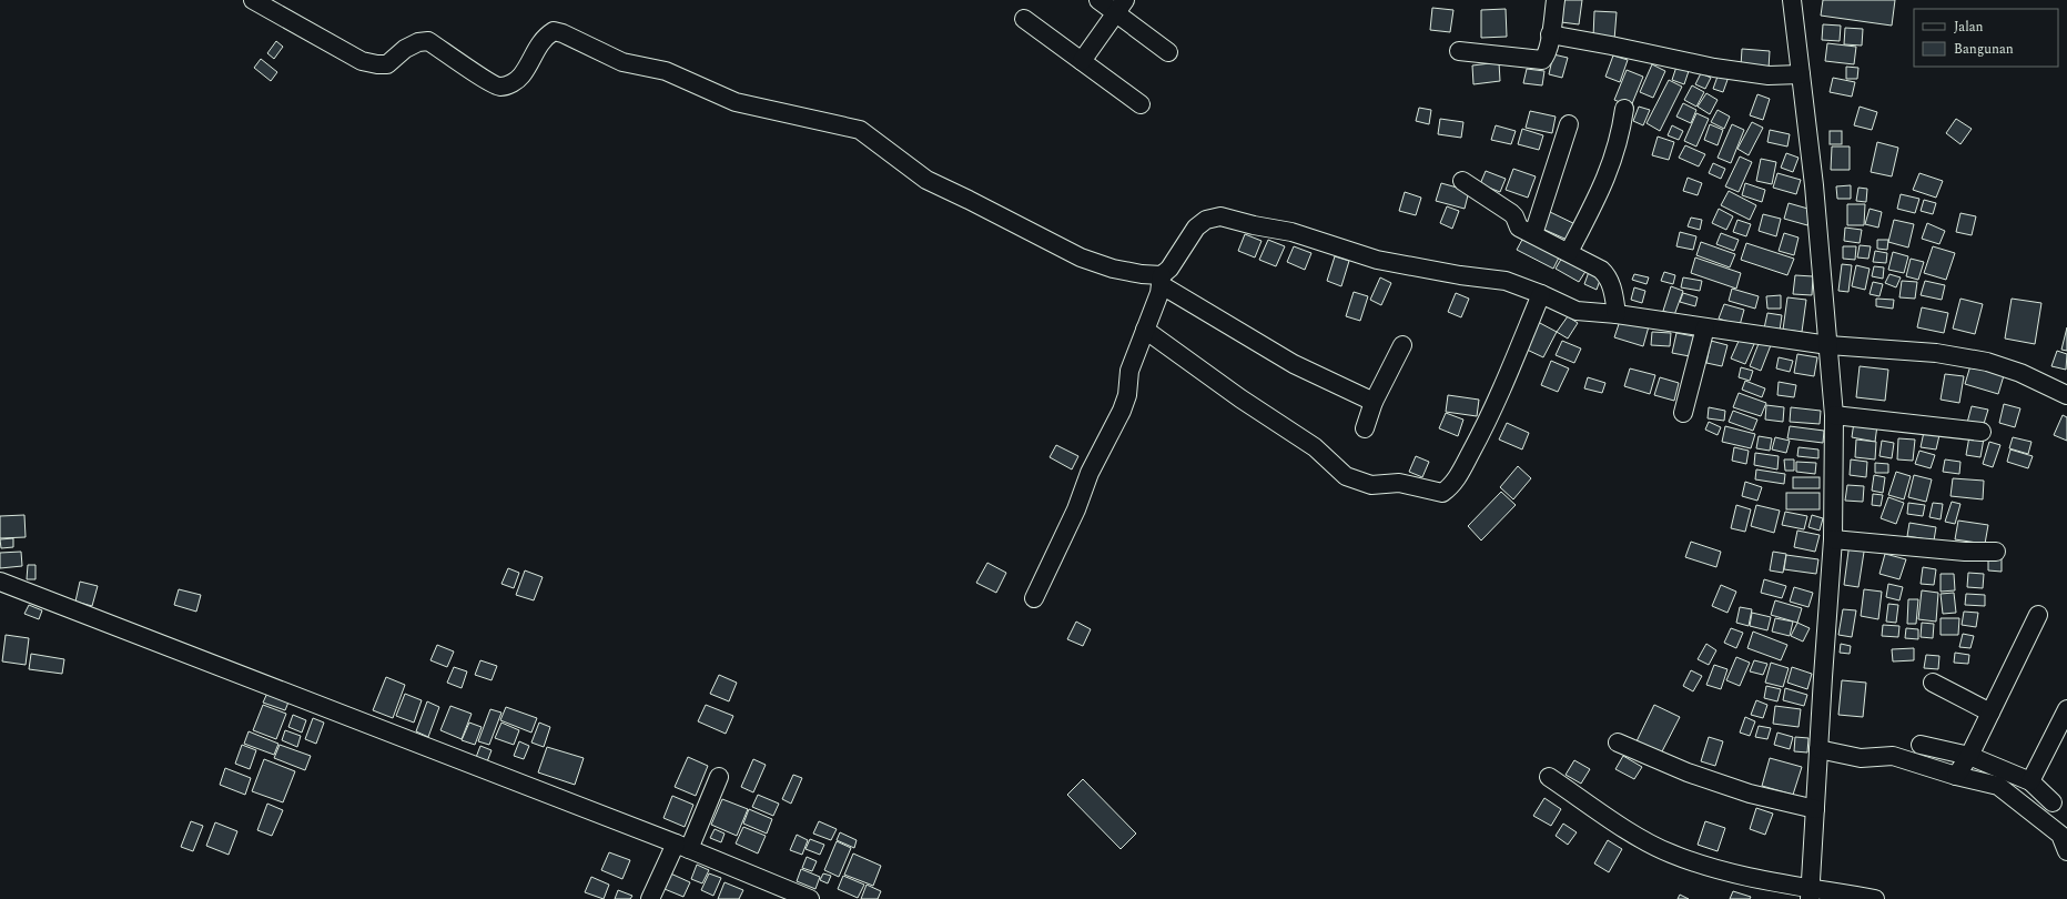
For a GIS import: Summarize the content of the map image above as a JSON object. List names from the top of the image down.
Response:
{
  "legend": ["Jalan", "Bangunan"]
}
